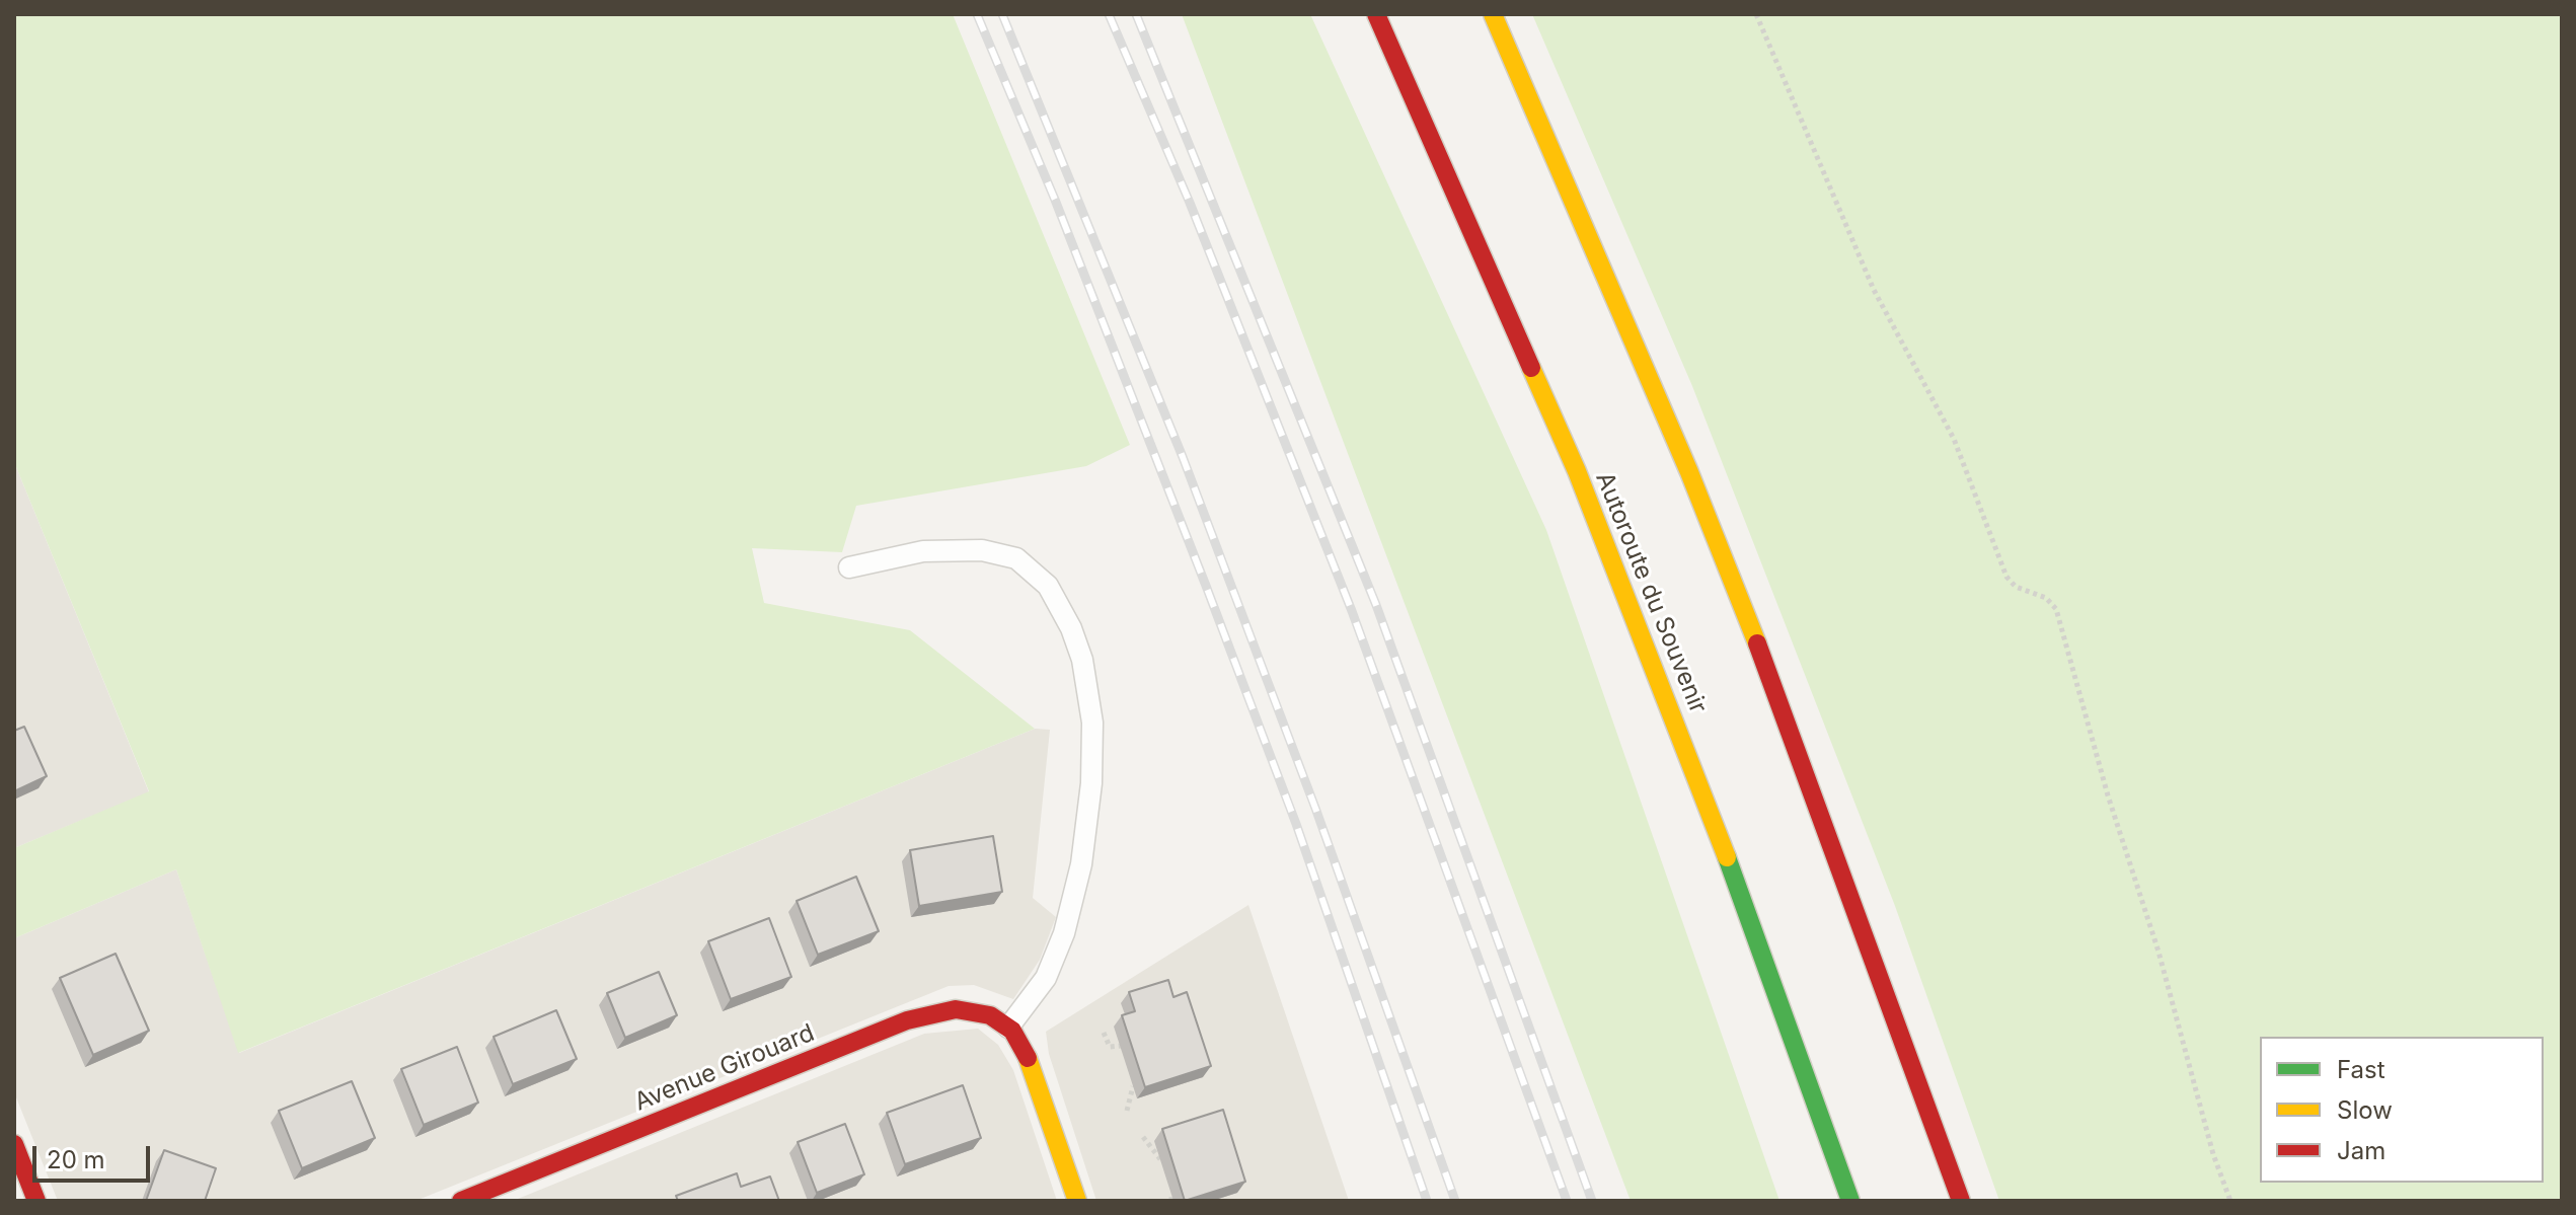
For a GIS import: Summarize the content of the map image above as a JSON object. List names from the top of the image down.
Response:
{
  "streets": {
    "main road": ["Autoroute du Souvenir", "Avenue Girouard"]
  },
  "legend": ["Fast", "Slow", "Jam"],
  "scale_bar": "20 m"
}
